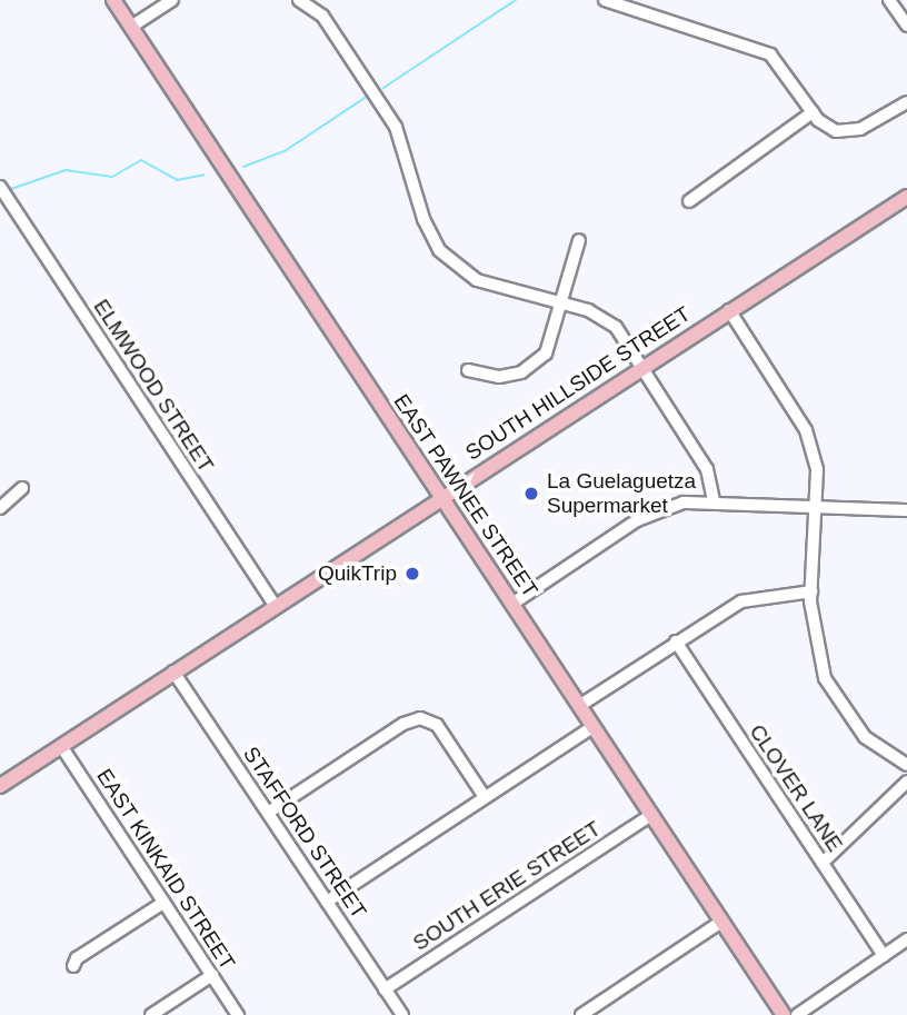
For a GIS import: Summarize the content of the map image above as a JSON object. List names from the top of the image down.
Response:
{
  "streets": {
    "main road": ["SOUTH HILLSIDE STREET", "EAST PAWNEE STREET"],
    "street": [
      "ELMWOOD STREET",
      "CLOVER LANE",
      "STAFFORD STREET",
      "EAST KINKAID STREET",
      "SOUTH ERIE STREET"
    ]
  },
  "crossings": [
    ["SOUTH HILLSIDE STREET", "ELMWOOD STREET"],
    ["SOUTH HILLSIDE STREET", "EAST PAWNEE STREET"],
    ["SOUTH HILLSIDE STREET", "STAFFORD STREET"],
    ["SOUTH HILLSIDE STREET", "EAST KINKAID STREET"],
    ["EAST PAWNEE STREET", "SOUTH ERIE STREET"],
    ["STAFFORD STREET", "SOUTH ERIE STREET"]
  ],
  "places": ["La Guelaguetza Supermarket", "QuikTrip"]
}
